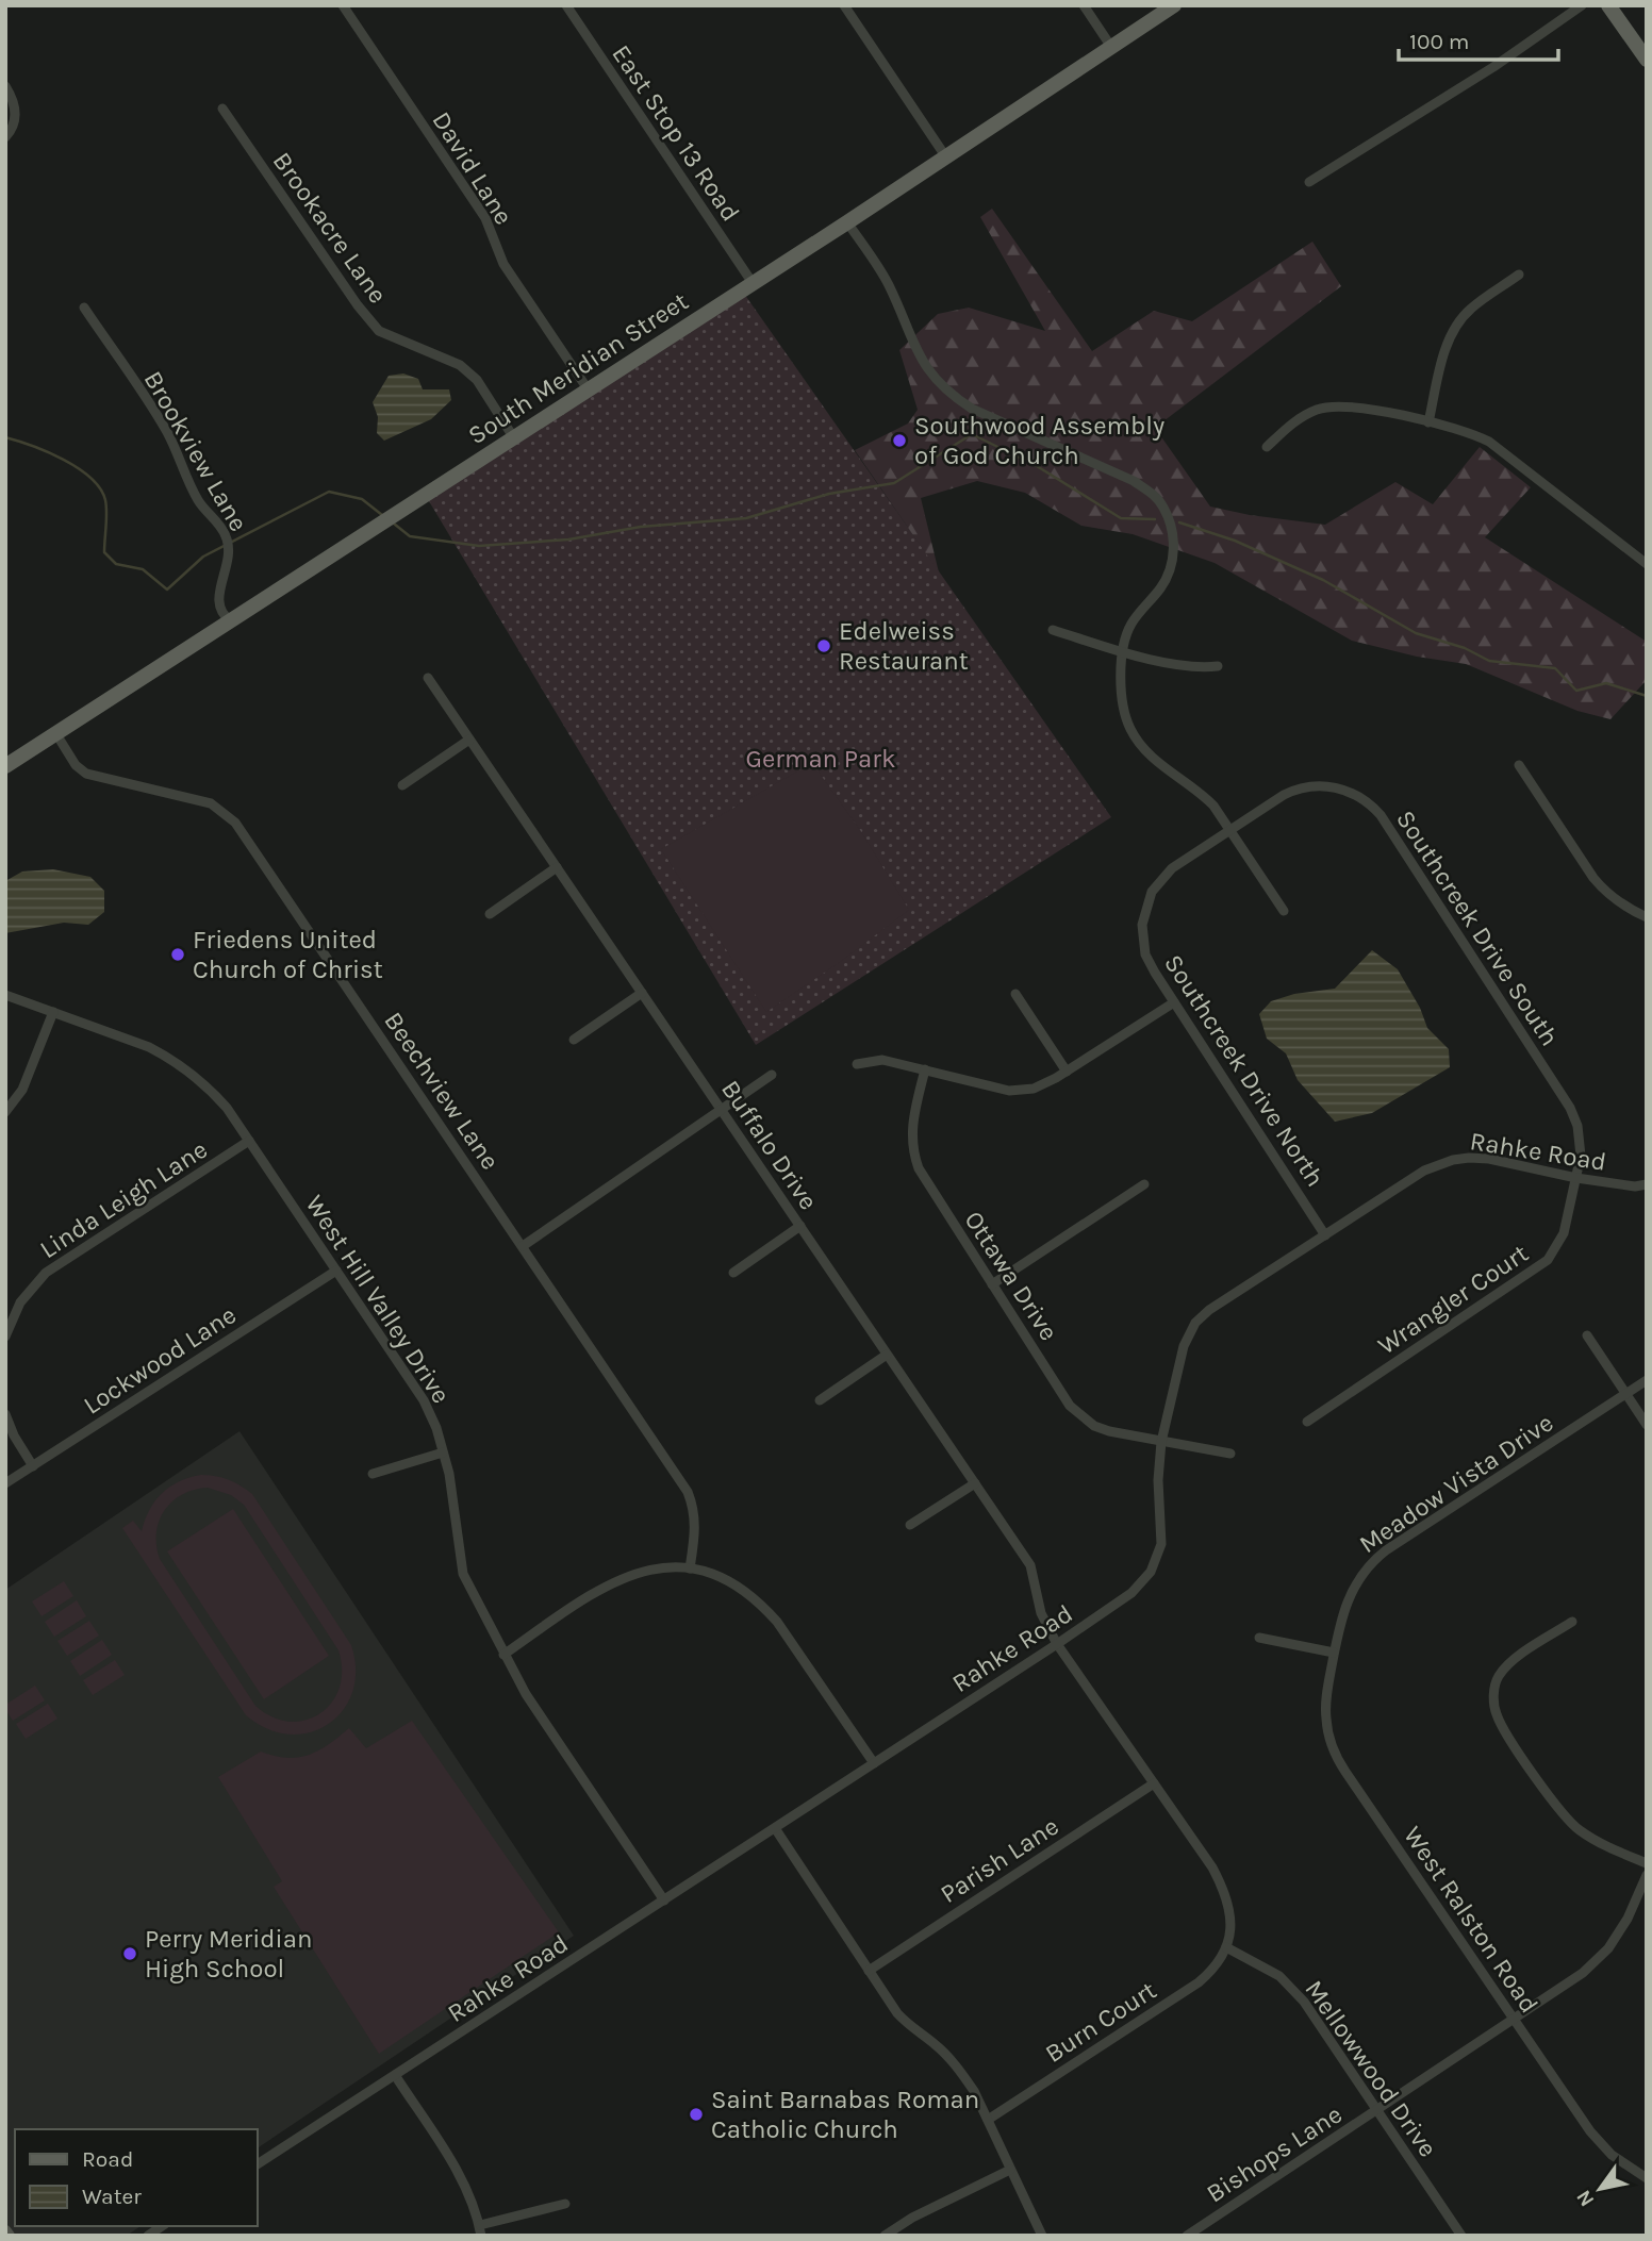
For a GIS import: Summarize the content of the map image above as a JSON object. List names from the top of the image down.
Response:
{
  "streets": {
    "main road": ["South Meridian Street"],
    "street": [
      "East Stop 13 Road",
      "David Lane",
      "Brookacre Lane",
      "Brookview Lane",
      "Southcreek Drive South",
      "Southcreek Drive North",
      "Beechview Lane",
      "Buffalo Drive",
      "Rahke Road",
      "Linda Leigh Lane",
      "Ottawa Drive",
      "West Hill Valley Drive",
      "Wrangler Court",
      "Lockwood Lane",
      "Meadow Vista Drive",
      "Parish Lane",
      "West Ralston Road",
      "Burn Court",
      "Mellowwood Drive",
      "Bishops Lane"
    ]
  },
  "crossings": [
    ["East Stop 13 Road", "South Meridian Street"],
    ["David Lane", "South Meridian Street"],
    ["Brookacre Lane", "South Meridian Street"],
    ["South Meridian Street", "Brookview Lane"],
    ["South Meridian Street", "Beechview Lane"],
    ["Southcreek Drive South", "Southcreek Drive North"],
    ["Southcreek Drive South", "Rahke Road"],
    ["Southcreek Drive South", "Wrangler Court"],
    ["Southcreek Drive North", "Rahke Road"],
    ["Buffalo Drive", "Rahke Road"],
    ["Rahke Road", "Ottawa Drive"],
    ["Rahke Road", "West Hill Valley Drive"],
    ["Rahke Road", "Wrangler Court"],
    ["Linda Leigh Lane", "West Hill Valley Drive"],
    ["West Hill Valley Drive", "Lockwood Lane"],
    ["Meadow Vista Drive", "West Ralston Road"],
    ["West Ralston Road", "Bishops Lane"],
    ["Burn Court", "Mellowwood Drive"],
    ["Mellowwood Drive", "Bishops Lane"]
  ],
  "parks": ["German Park"],
  "places": [
    "Southwood Assembly of God Church",
    "Edelweiss Restaurant",
    "Friedens United Church of Christ",
    "Perry Meridian High School",
    "Saint Barnabas Roman Catholic Church"
  ],
  "legend": ["Road", "Water"],
  "scale_bar": "100 m",
  "north": "bottom left"
}
